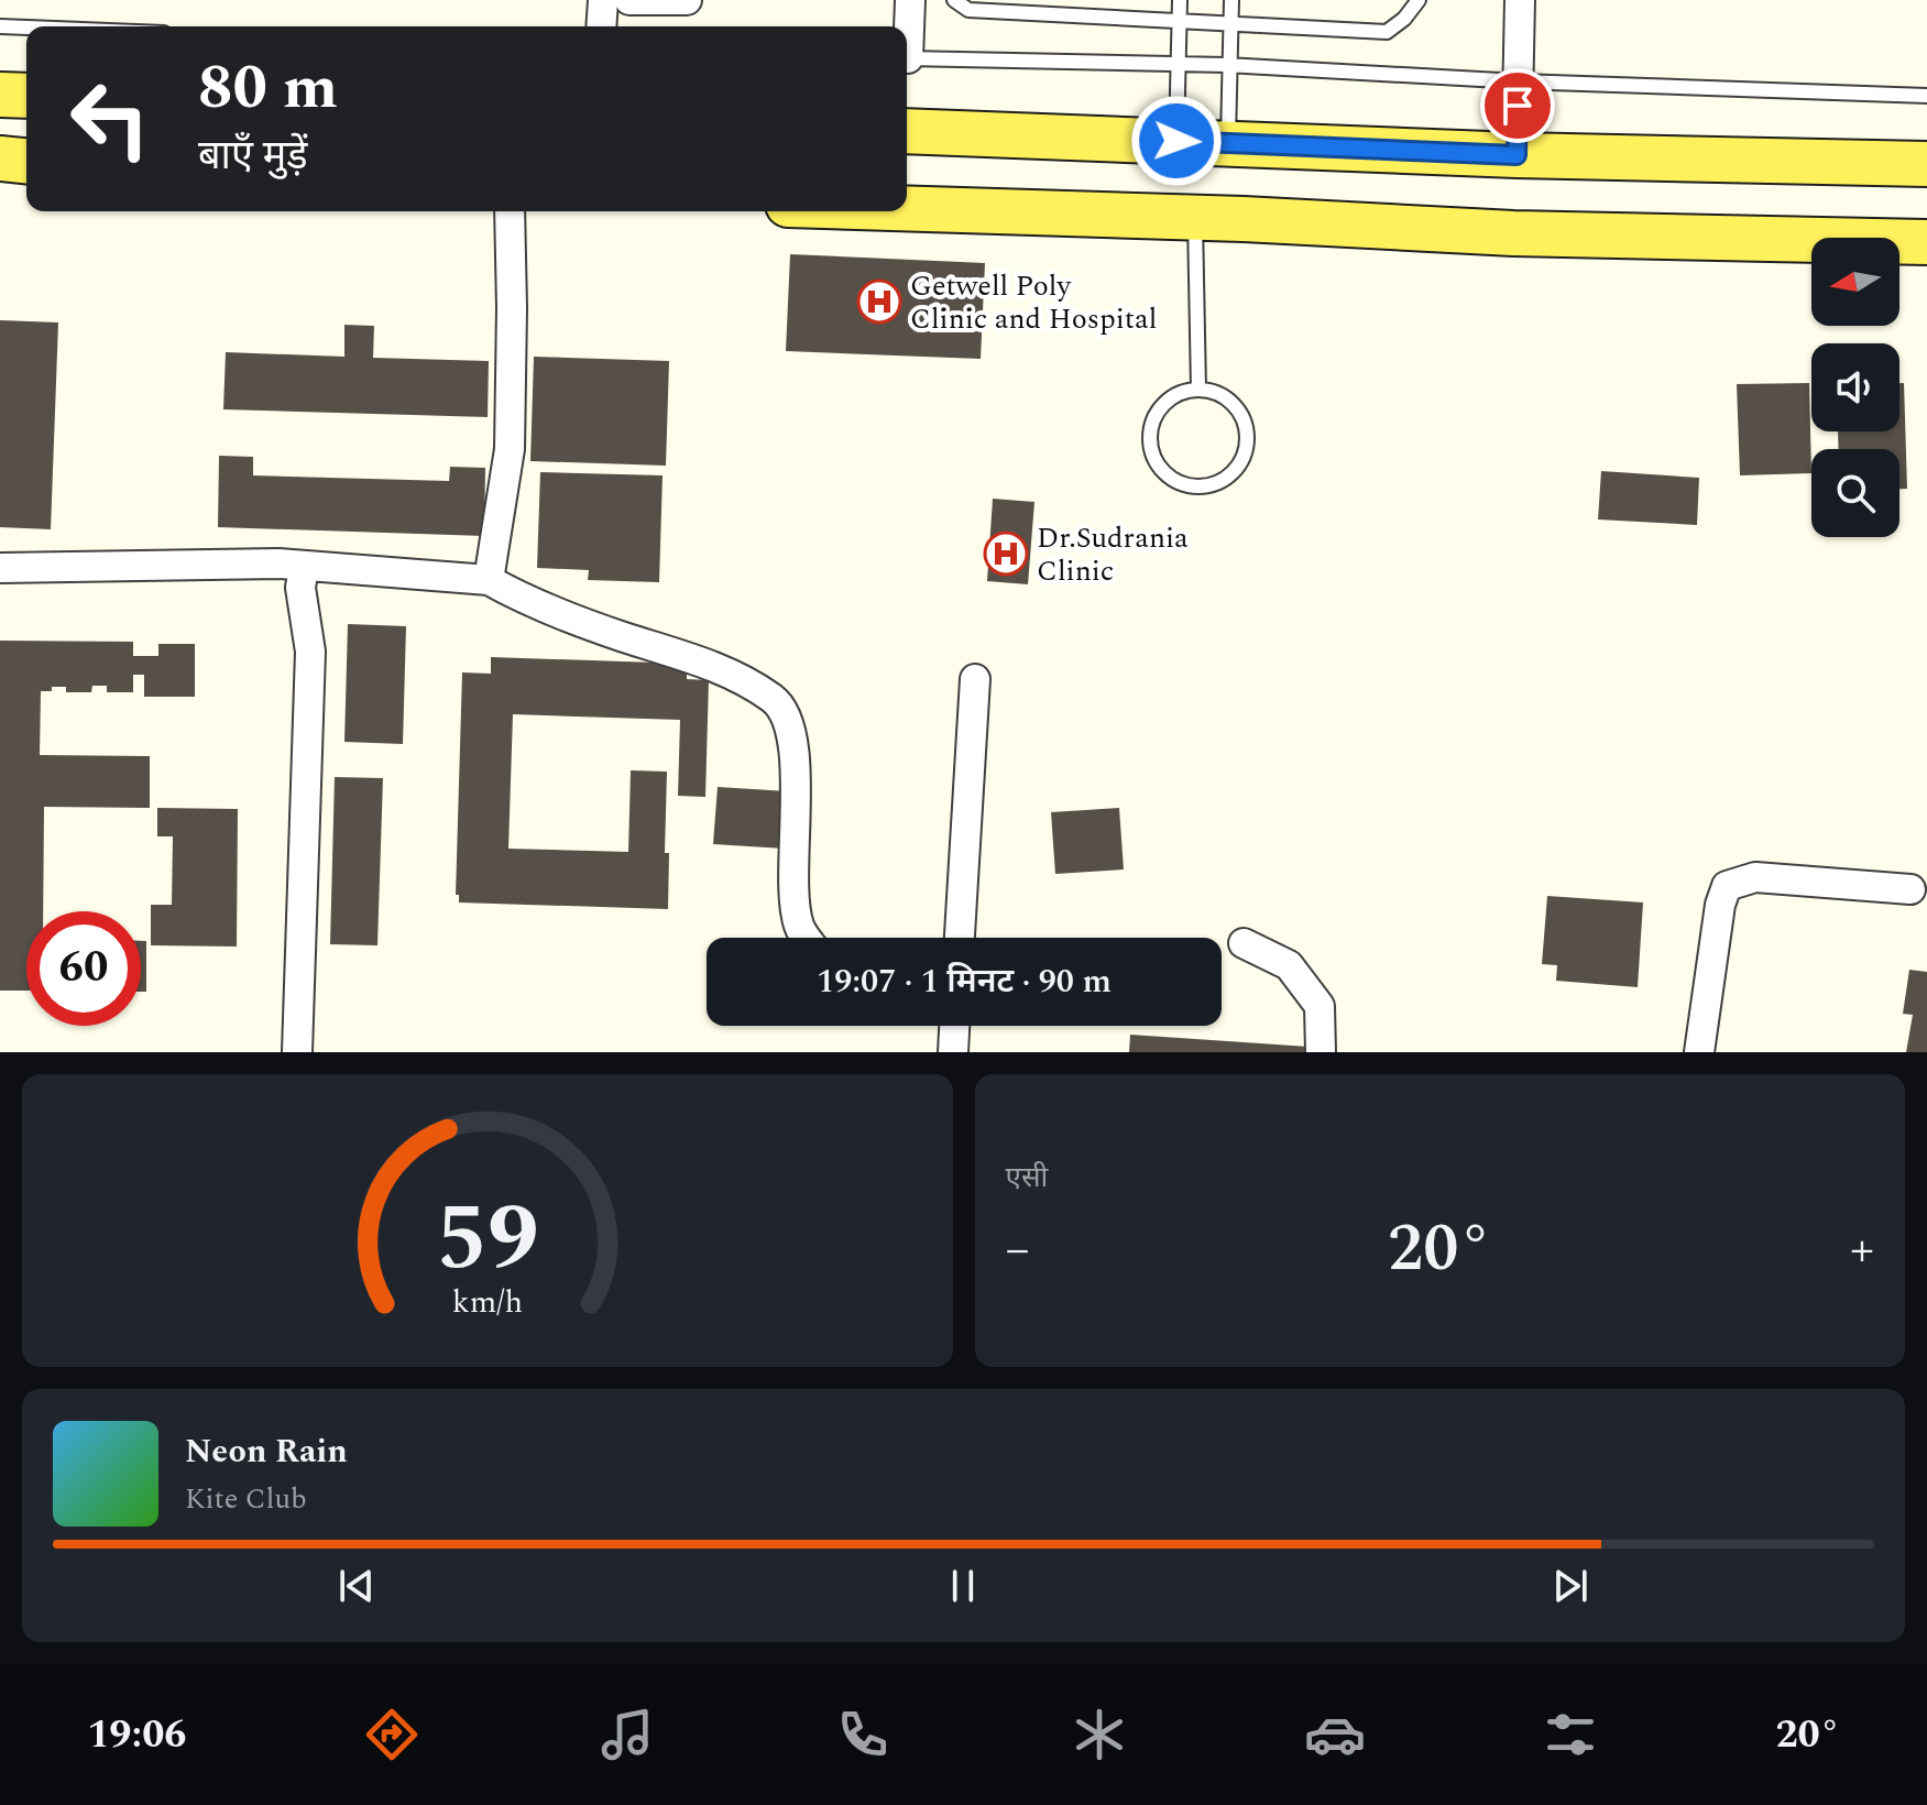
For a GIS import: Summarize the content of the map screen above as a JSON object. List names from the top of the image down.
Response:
{
  "places": {
    "hospital": ["Getwell Poly Clinic and Hospital", "Dr.Sudrania Clinic"]
  },
  "north": "left",
  "page": {
    "turn": ["80 m", "बाएँ मुड़ें"],
    "limit": "60",
    "trip": "19:07 · 1 मिनट · 90 m",
    "tile": "एसी",
    "heat": ["−", "20°", "+"],
    "song": ["Neon Rain", "Kite Club"],
    "tabs": ["19:06", "20°"],
    "gauge": ["59", "km/h"]
  }
}
